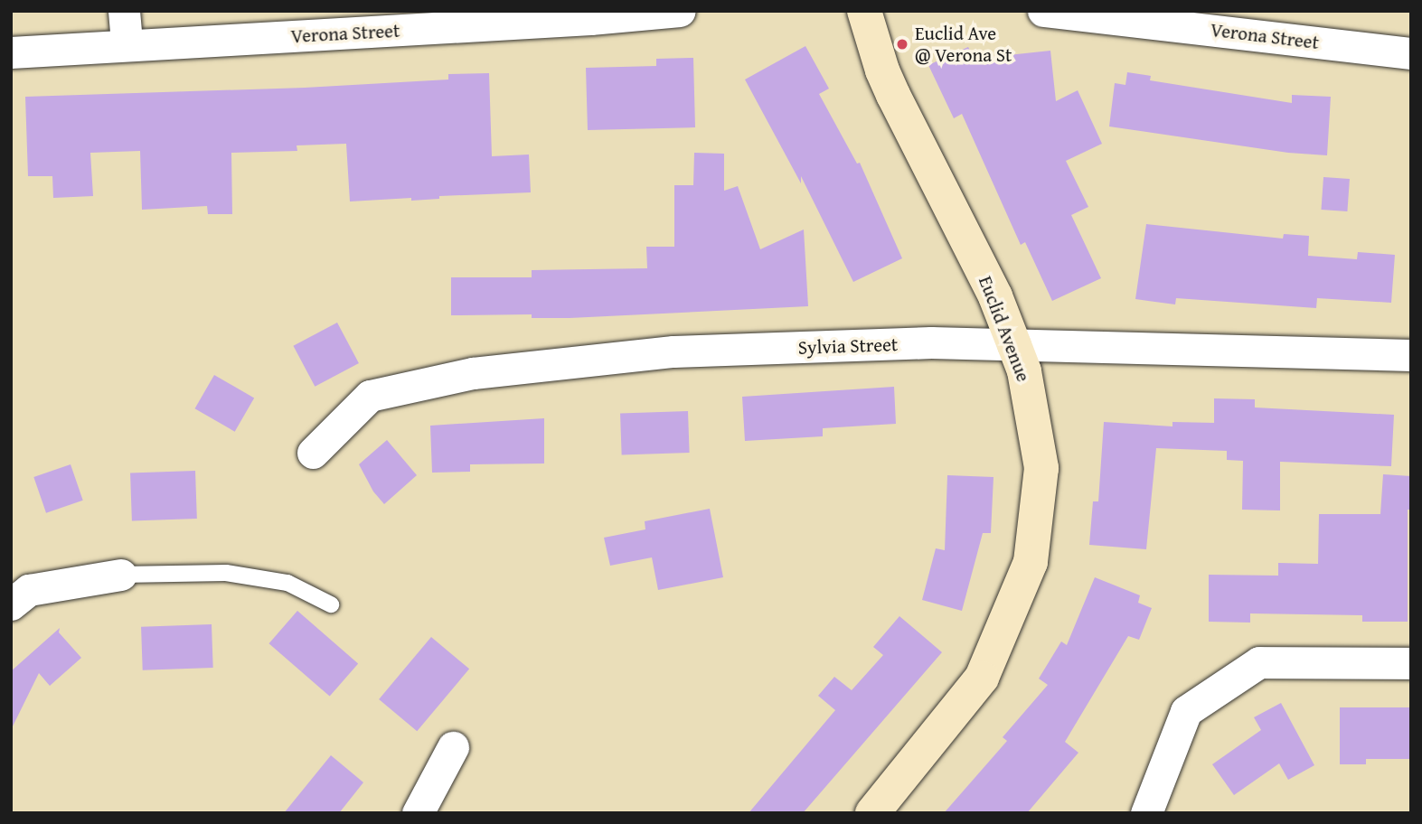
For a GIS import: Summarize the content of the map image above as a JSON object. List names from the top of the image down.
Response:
{
  "streets": {
    "street": ["Verona Street", "Euclid Avenue", "Sylvia Street"]
  },
  "crossings": [
    ["Euclid Avenue", "Sylvia Street"]
  ],
  "places": ["Euclid Ave @ Verona St"]
}
